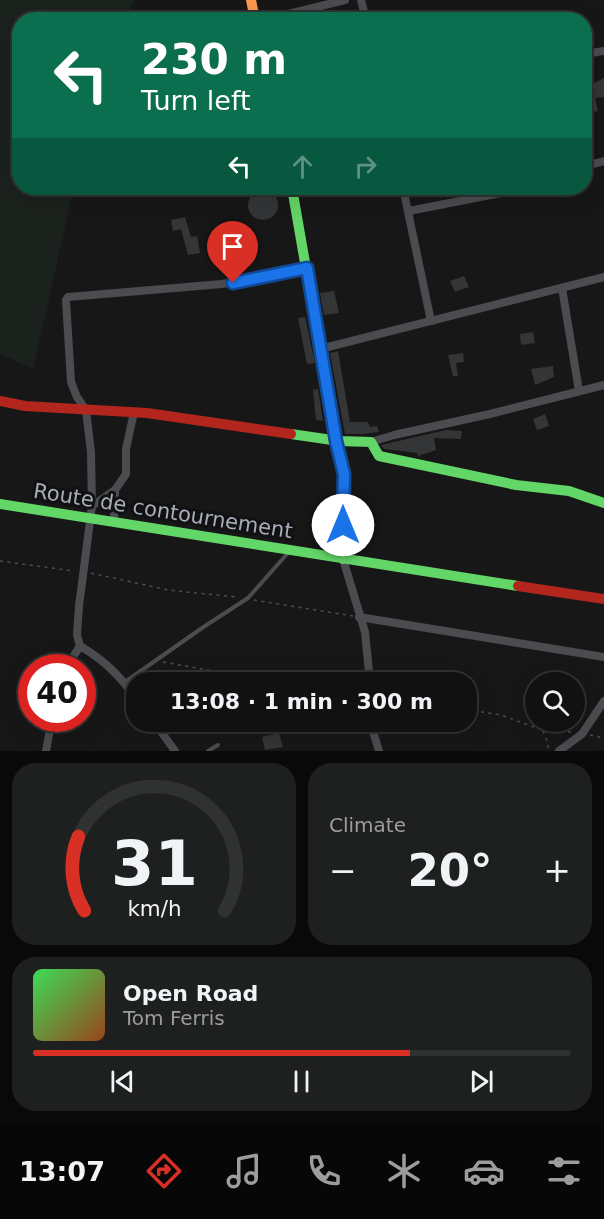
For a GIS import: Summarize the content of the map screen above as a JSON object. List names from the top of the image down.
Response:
{
  "streets": {
    "street": ["Route de contournement"]
  },
  "page": {
    "turn": ["230 m", "Turn left"],
    "limit": "40",
    "trip": "13:08 · 1 min · 300 m",
    "tile": "Climate",
    "heat": ["−", "20°", "+"],
    "song": ["Open Road", "Tom Ferris"],
    "tabs": "13:07",
    "gauge": ["31", "km/h"]
  }
}
